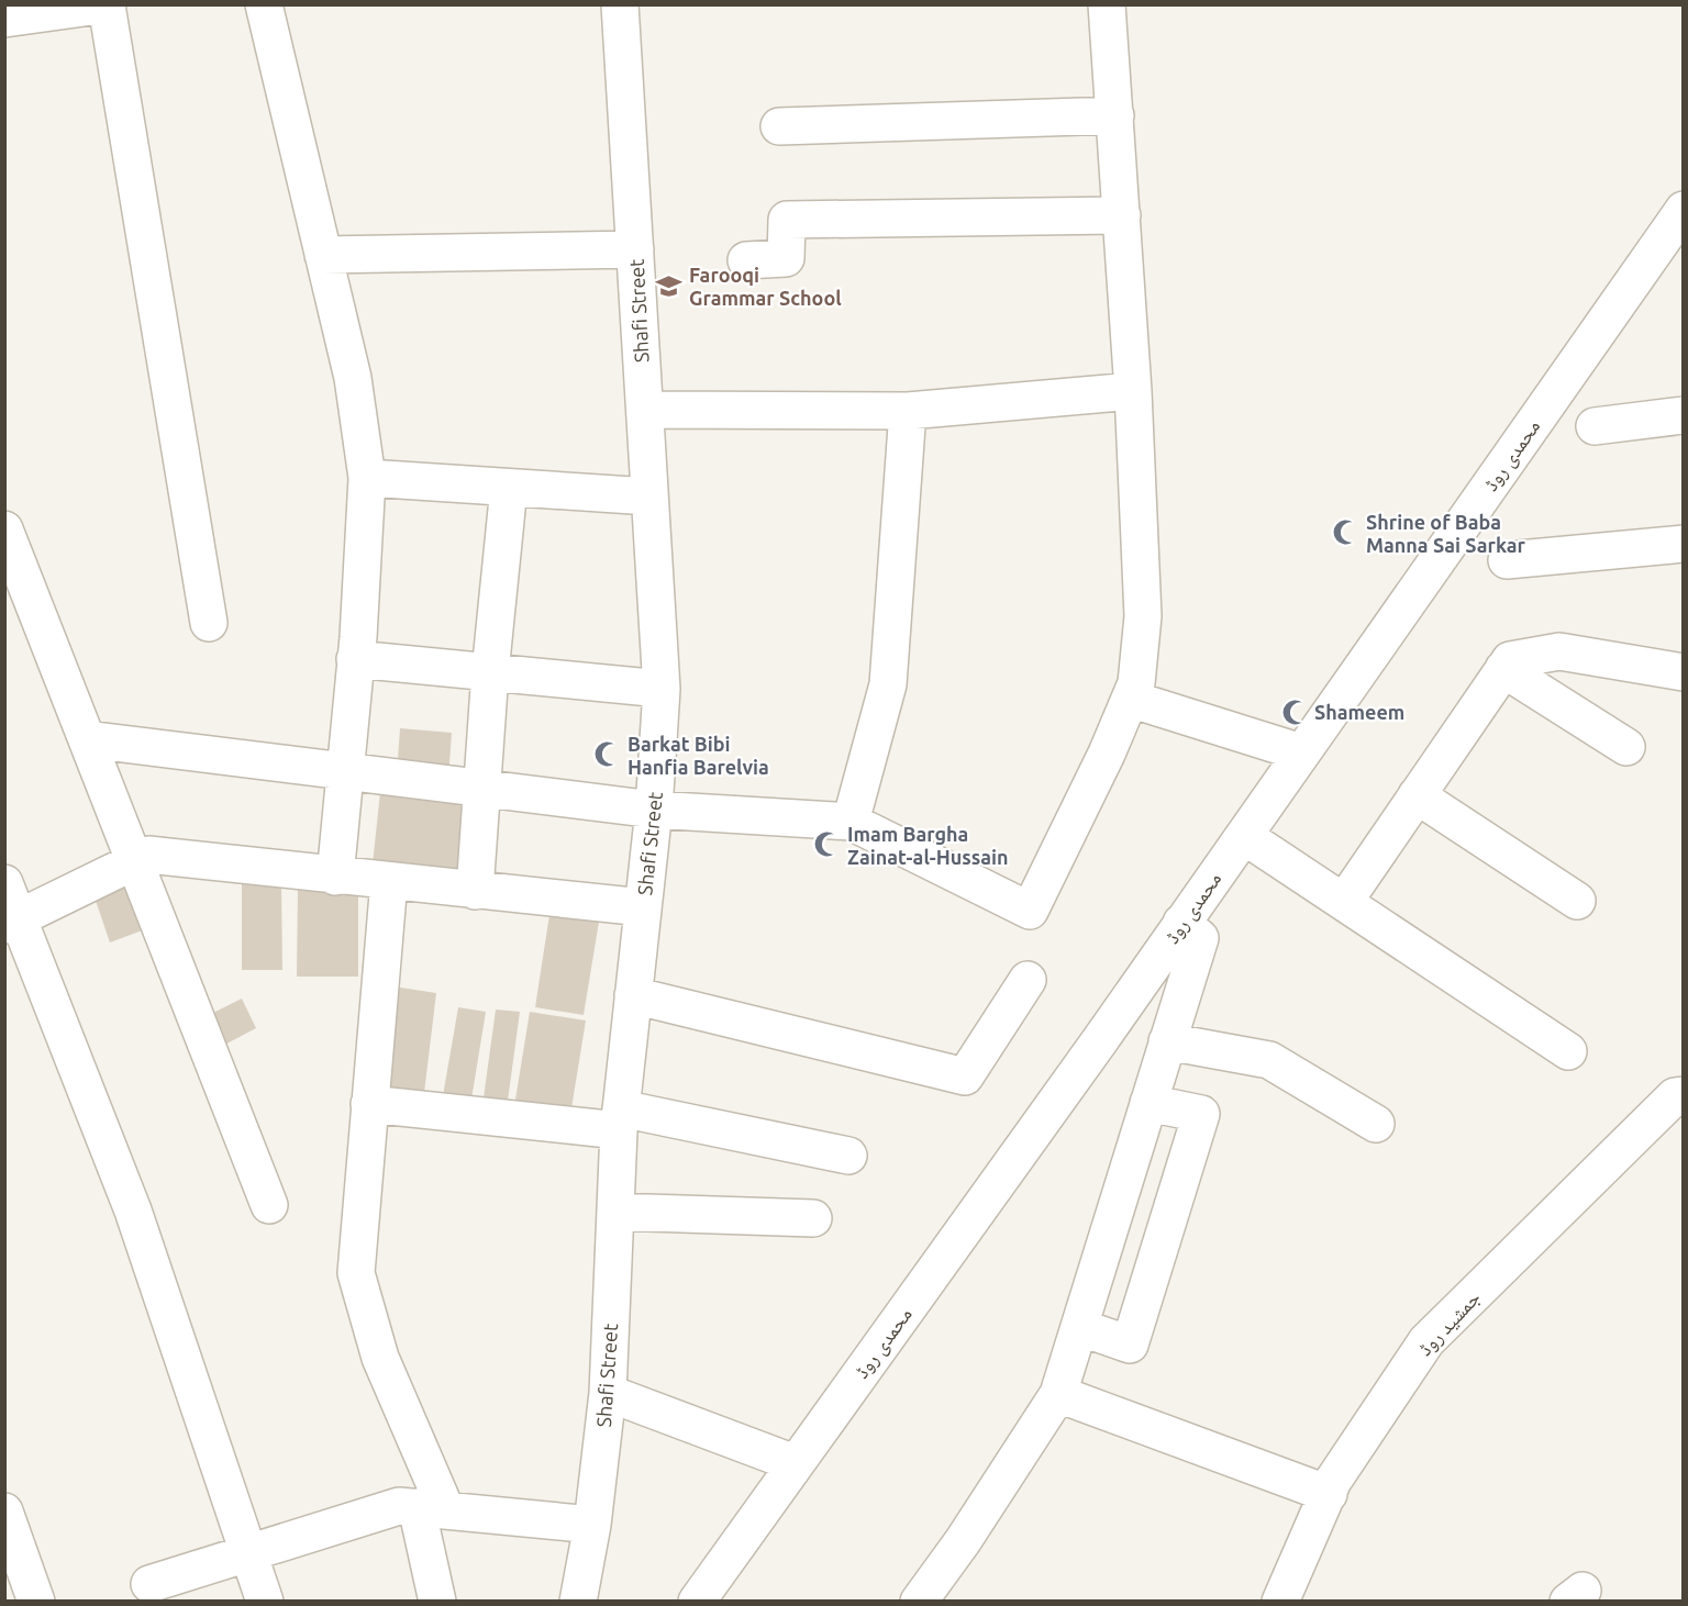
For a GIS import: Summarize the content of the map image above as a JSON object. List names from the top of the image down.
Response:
{
  "streets": {
    "street": ["Shafi Street", "محمدی روڈ", "جمشید روڈ"]
  },
  "places": {
    "school or university": ["Farooqi Grammar School"],
    "mosque": [
      "Shrine of Baba Manna Sai Sarkar",
      "Shameem",
      "Barkat Bibi Hanfia Barelvia",
      "Imam Bargha Zainat-al-Hussain"
    ]
  }
}
